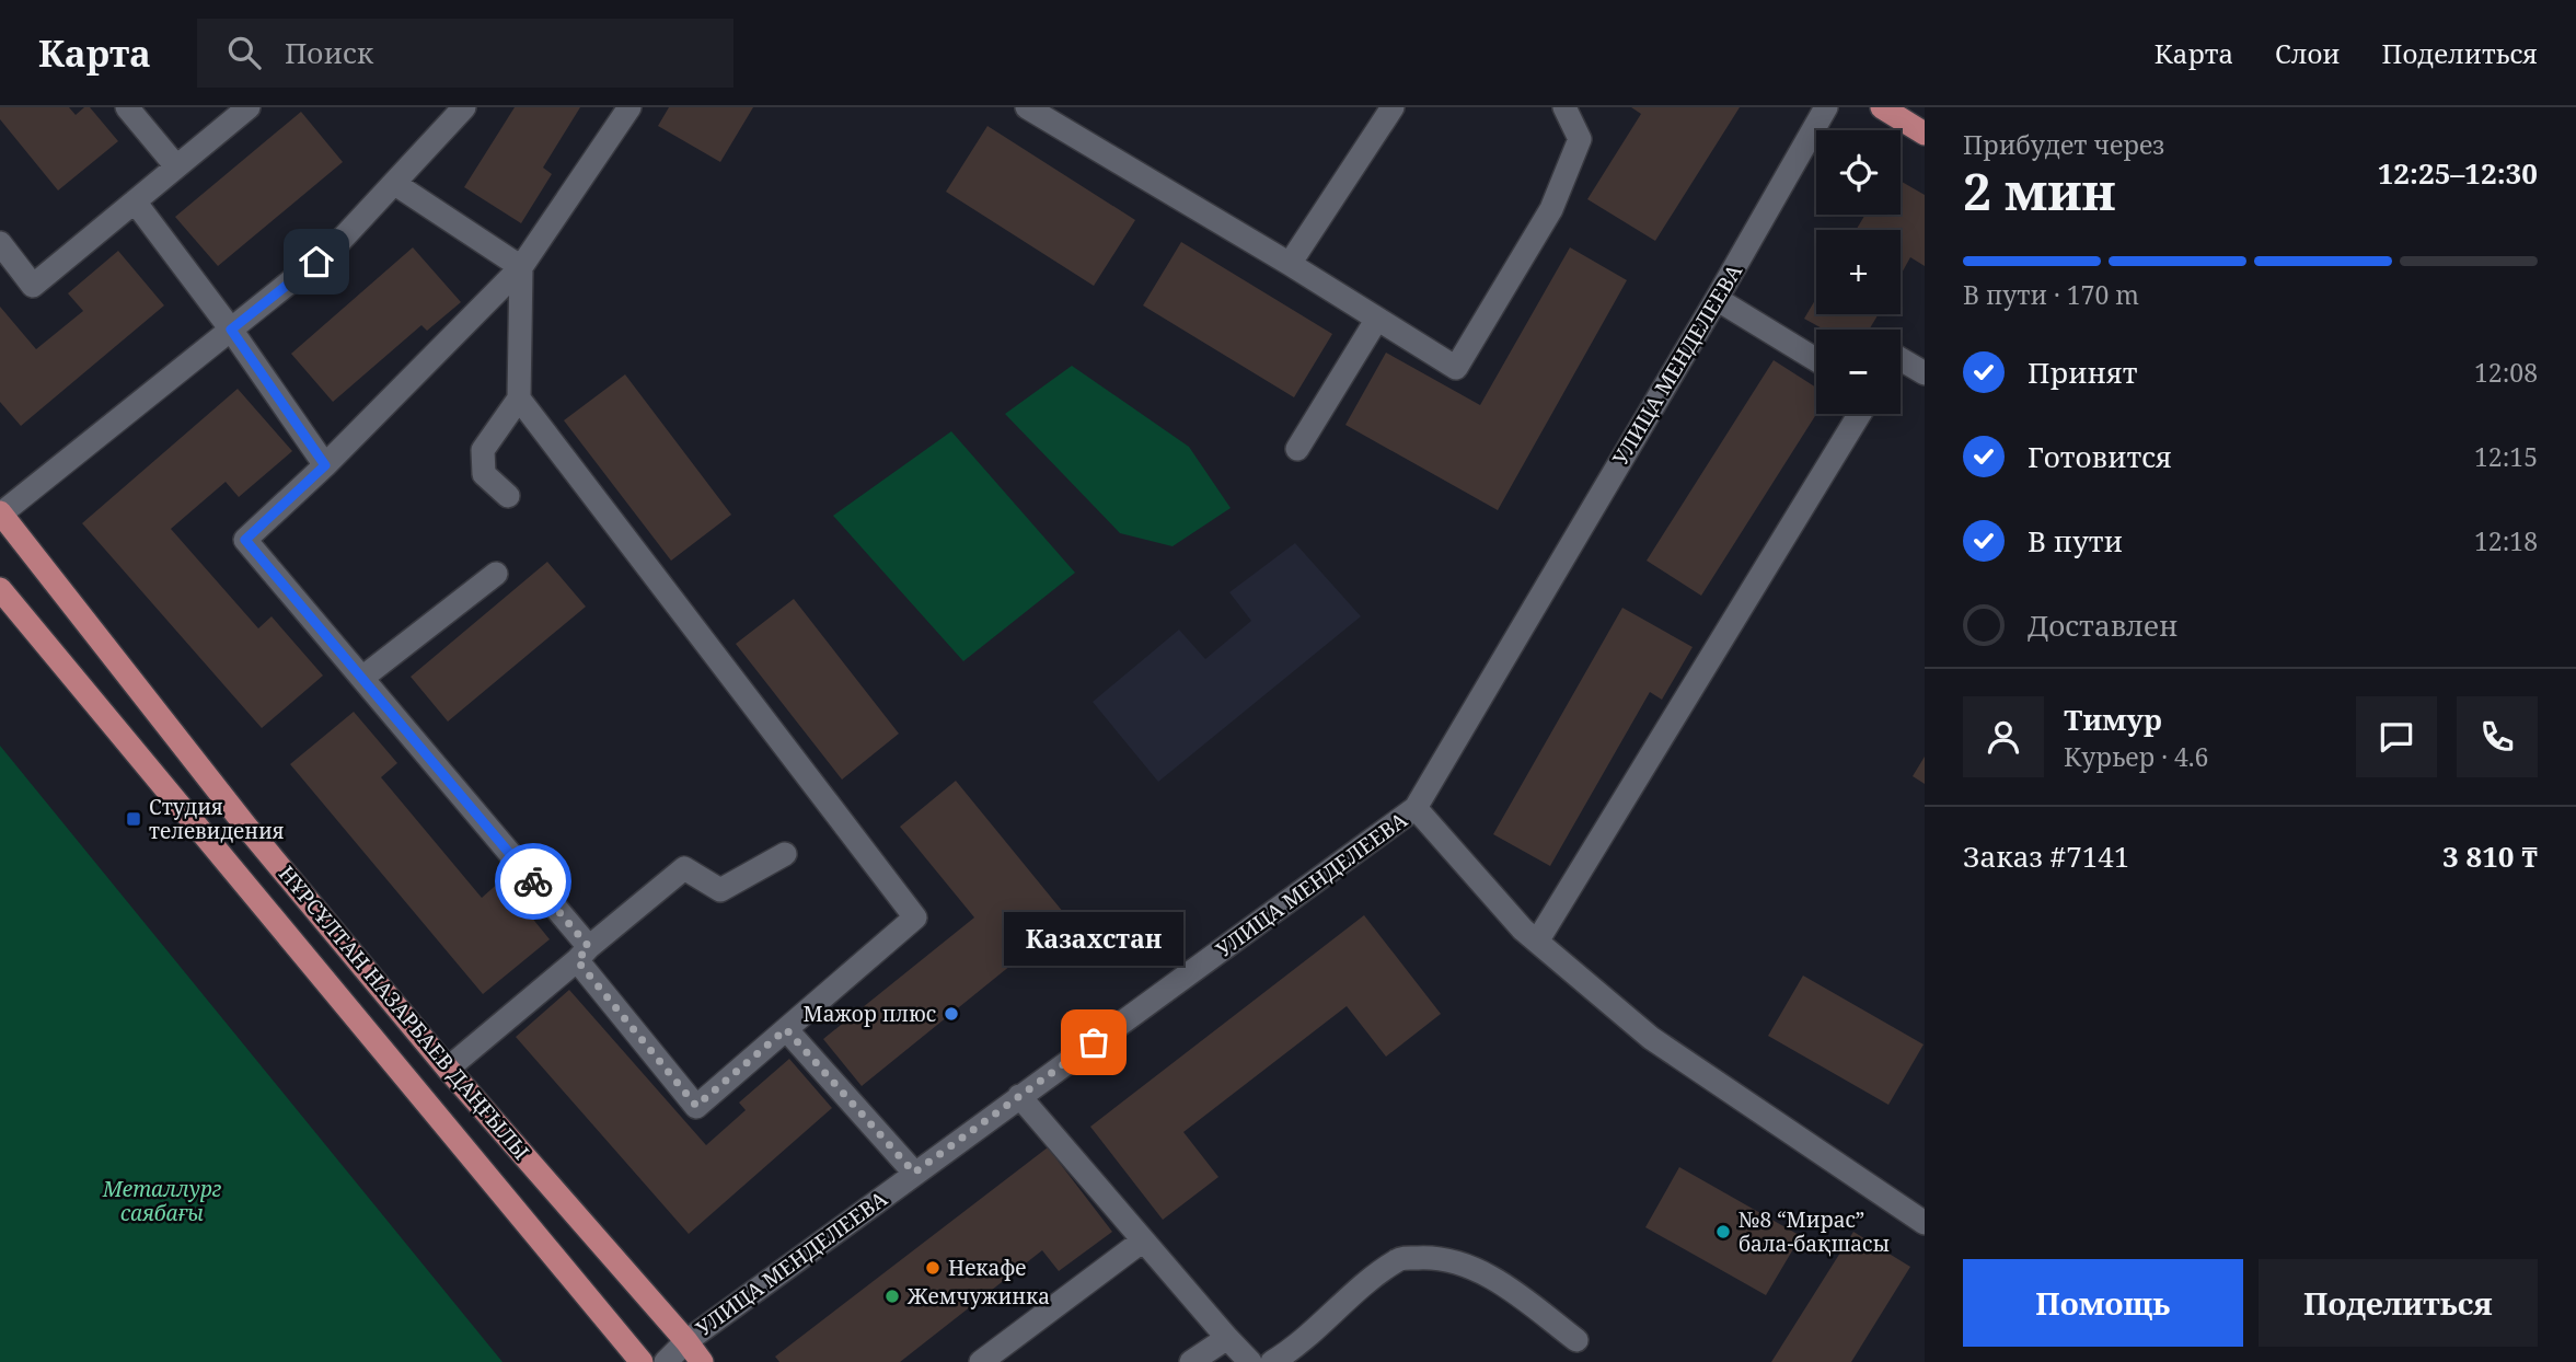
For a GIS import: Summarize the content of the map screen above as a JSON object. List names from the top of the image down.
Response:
{
  "streets": {
    "main road": ["НҰРСҰЛТАН НАЗАРБАЕВ ДАҢҒЫЛЫ"],
    "street": ["УЛИЦА МЕНДЕЛЕЕВА"]
  },
  "crossings": [
    ["УЛИЦА МЕНДЕЛЕЕВА", "НҰРСҰЛТАН НАЗАРБАЕВ ДАҢҒЫЛЫ"]
  ],
  "parks": ["Металлург саябағы"],
  "places": {
    "transit": ["Студия телевидения"],
    "other": [
      "Мажор плюс",
      "Казахстан",
      "№8 “Мирас” бала-бақшасы",
      "Некафе",
      "Жемчужинка"
    ]
  },
  "page": {
    "header": "Карта",
    "search": "Поиск",
    "nav": ["Карта", "Слои", "Поделиться"],
    "heading": ["2 мин", "Прибудет через", "12:25–12:30"],
    "panel": [
      "Тимур",
      "Курьер · 4.6",
      "Заказ #7141",
      "3 810 ₸"
    ],
    "map_buttons": ["+", "−"],
    "bar": "В пути · 170 m",
    "list": [
      ["Принят", "12:08"],
      ["Готовится", "12:15"],
      ["В пути", "12:18"],
      "Доставлен"
    ],
    "bubble": "Казахстан",
    "buttons": ["Помощь", "Поделиться"]
  }
}
